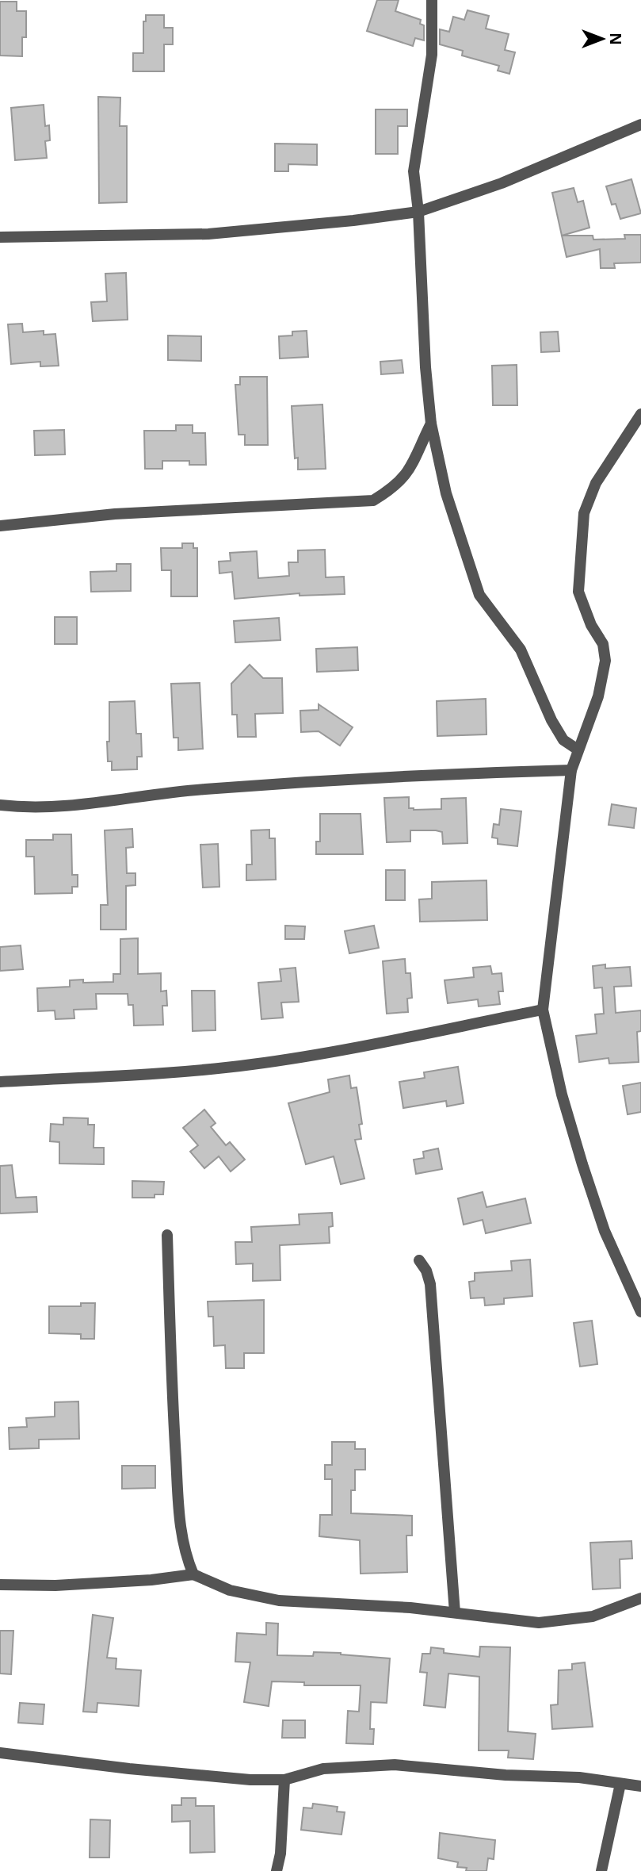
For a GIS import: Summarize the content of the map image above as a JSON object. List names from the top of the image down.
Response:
{
  "north": "right"
}
